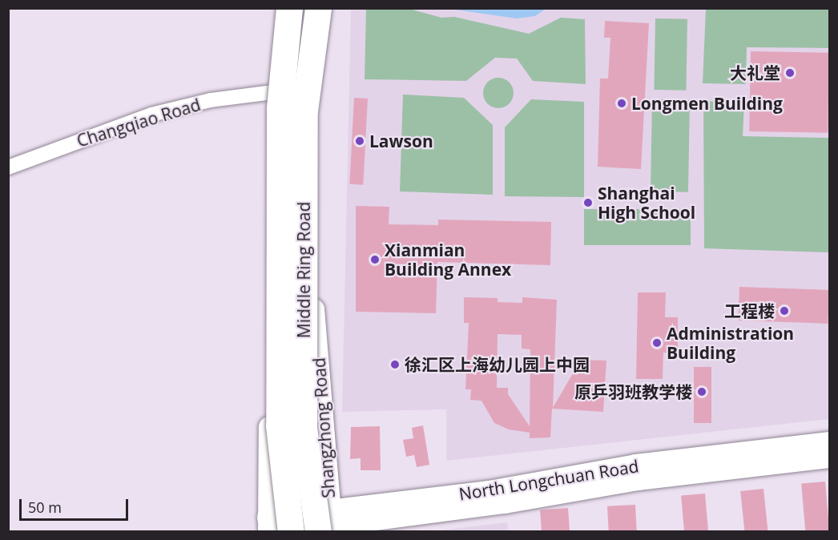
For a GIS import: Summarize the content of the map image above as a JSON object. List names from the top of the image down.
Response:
{
  "streets": {
    "highway": ["Middle Ring Road"],
    "street": ["Changqiao Road", "Shangzhong Road", "North Longchuan Road"]
  },
  "crossings": [
    ["Changqiao Road", "Shangzhong Road"],
    ["Middle Ring Road", "Shangzhong Road"],
    ["Middle Ring Road", "North Longchuan Road"],
    ["Shangzhong Road", "North Longchuan Road"]
  ],
  "places": [
    "大礼堂",
    "Longmen Building",
    "Lawson",
    "Shanghai High School",
    "Xianmian Building Annex",
    "工程楼",
    "Administration Building",
    "徐汇区上海幼儿园上中园",
    "原乒羽班教学楼"
  ],
  "scale_bar": "50 m"
}
